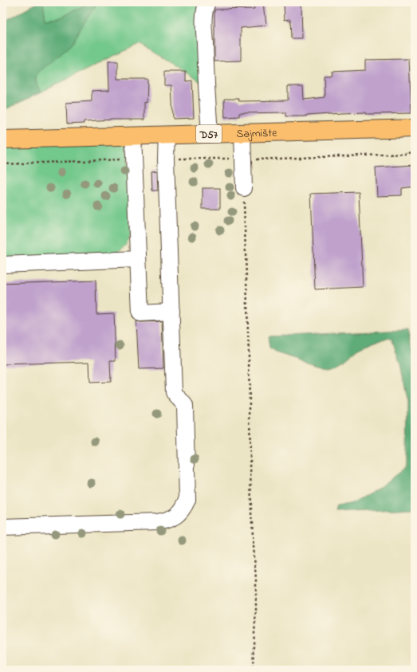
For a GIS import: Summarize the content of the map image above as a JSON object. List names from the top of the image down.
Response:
{
  "streets": {
    "main road": ["Sajmište", "D57"]
  }
}
